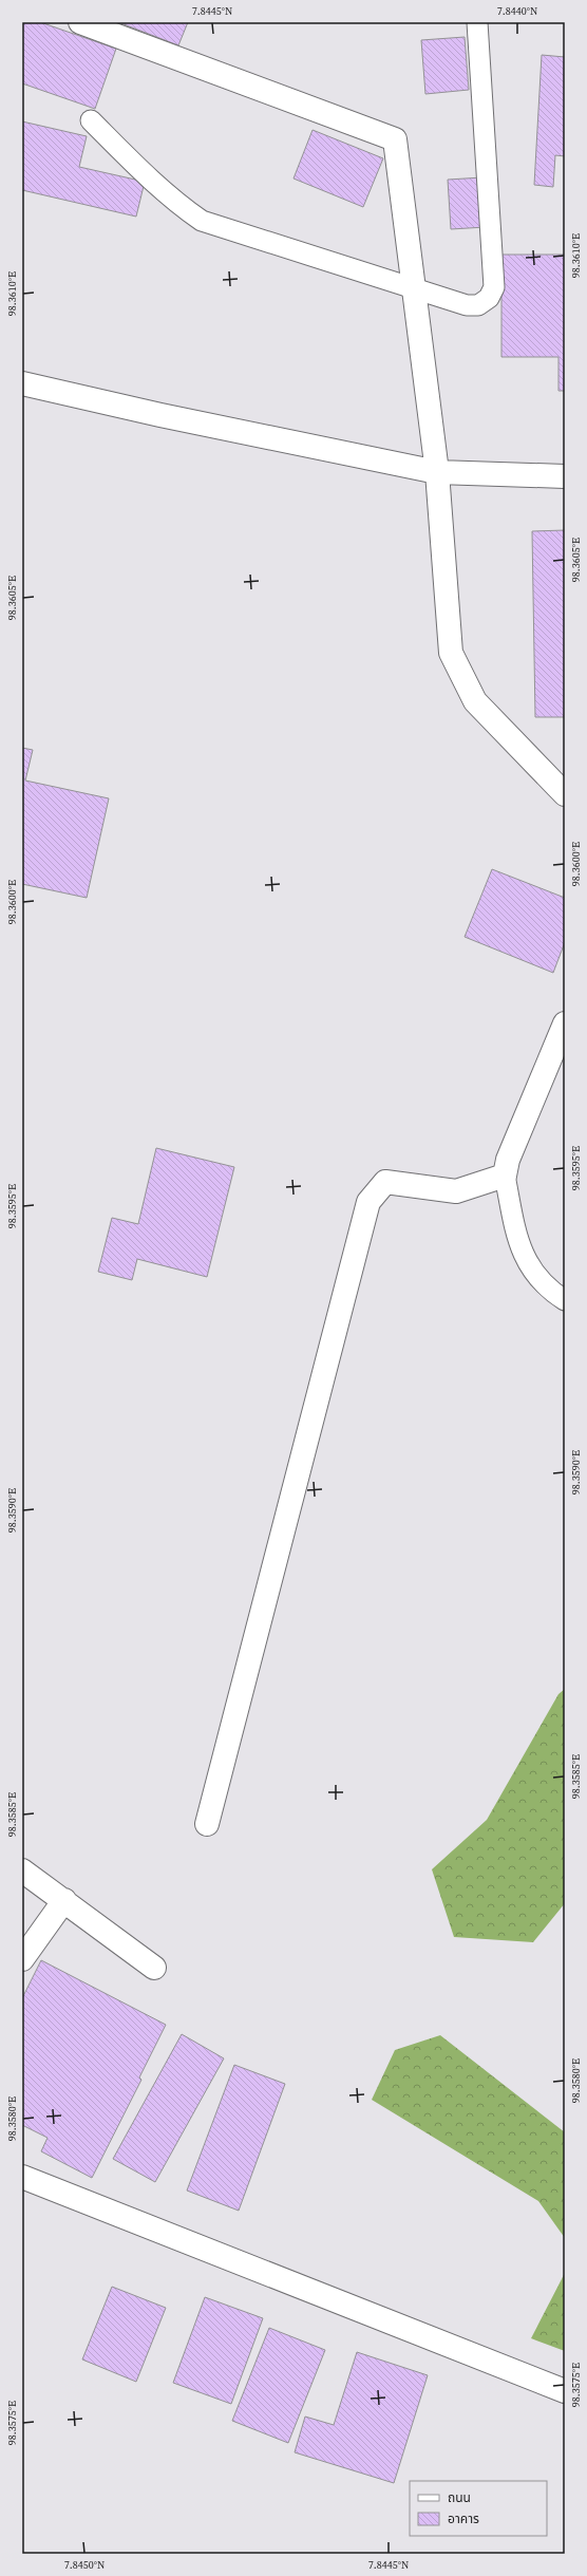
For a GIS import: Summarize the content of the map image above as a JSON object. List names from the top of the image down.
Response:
{
  "legend": ["ถนน", "อาคาร"],
  "coordinates": [
    "7.8445°N",
    "7.8440°N",
    "98.3610°E",
    "98.3605°E",
    "98.3600°E",
    "98.3595°E",
    "98.3590°E",
    "98.3585°E",
    "98.3580°E",
    "98.3575°E",
    "7.8450°N"
  ]
}
